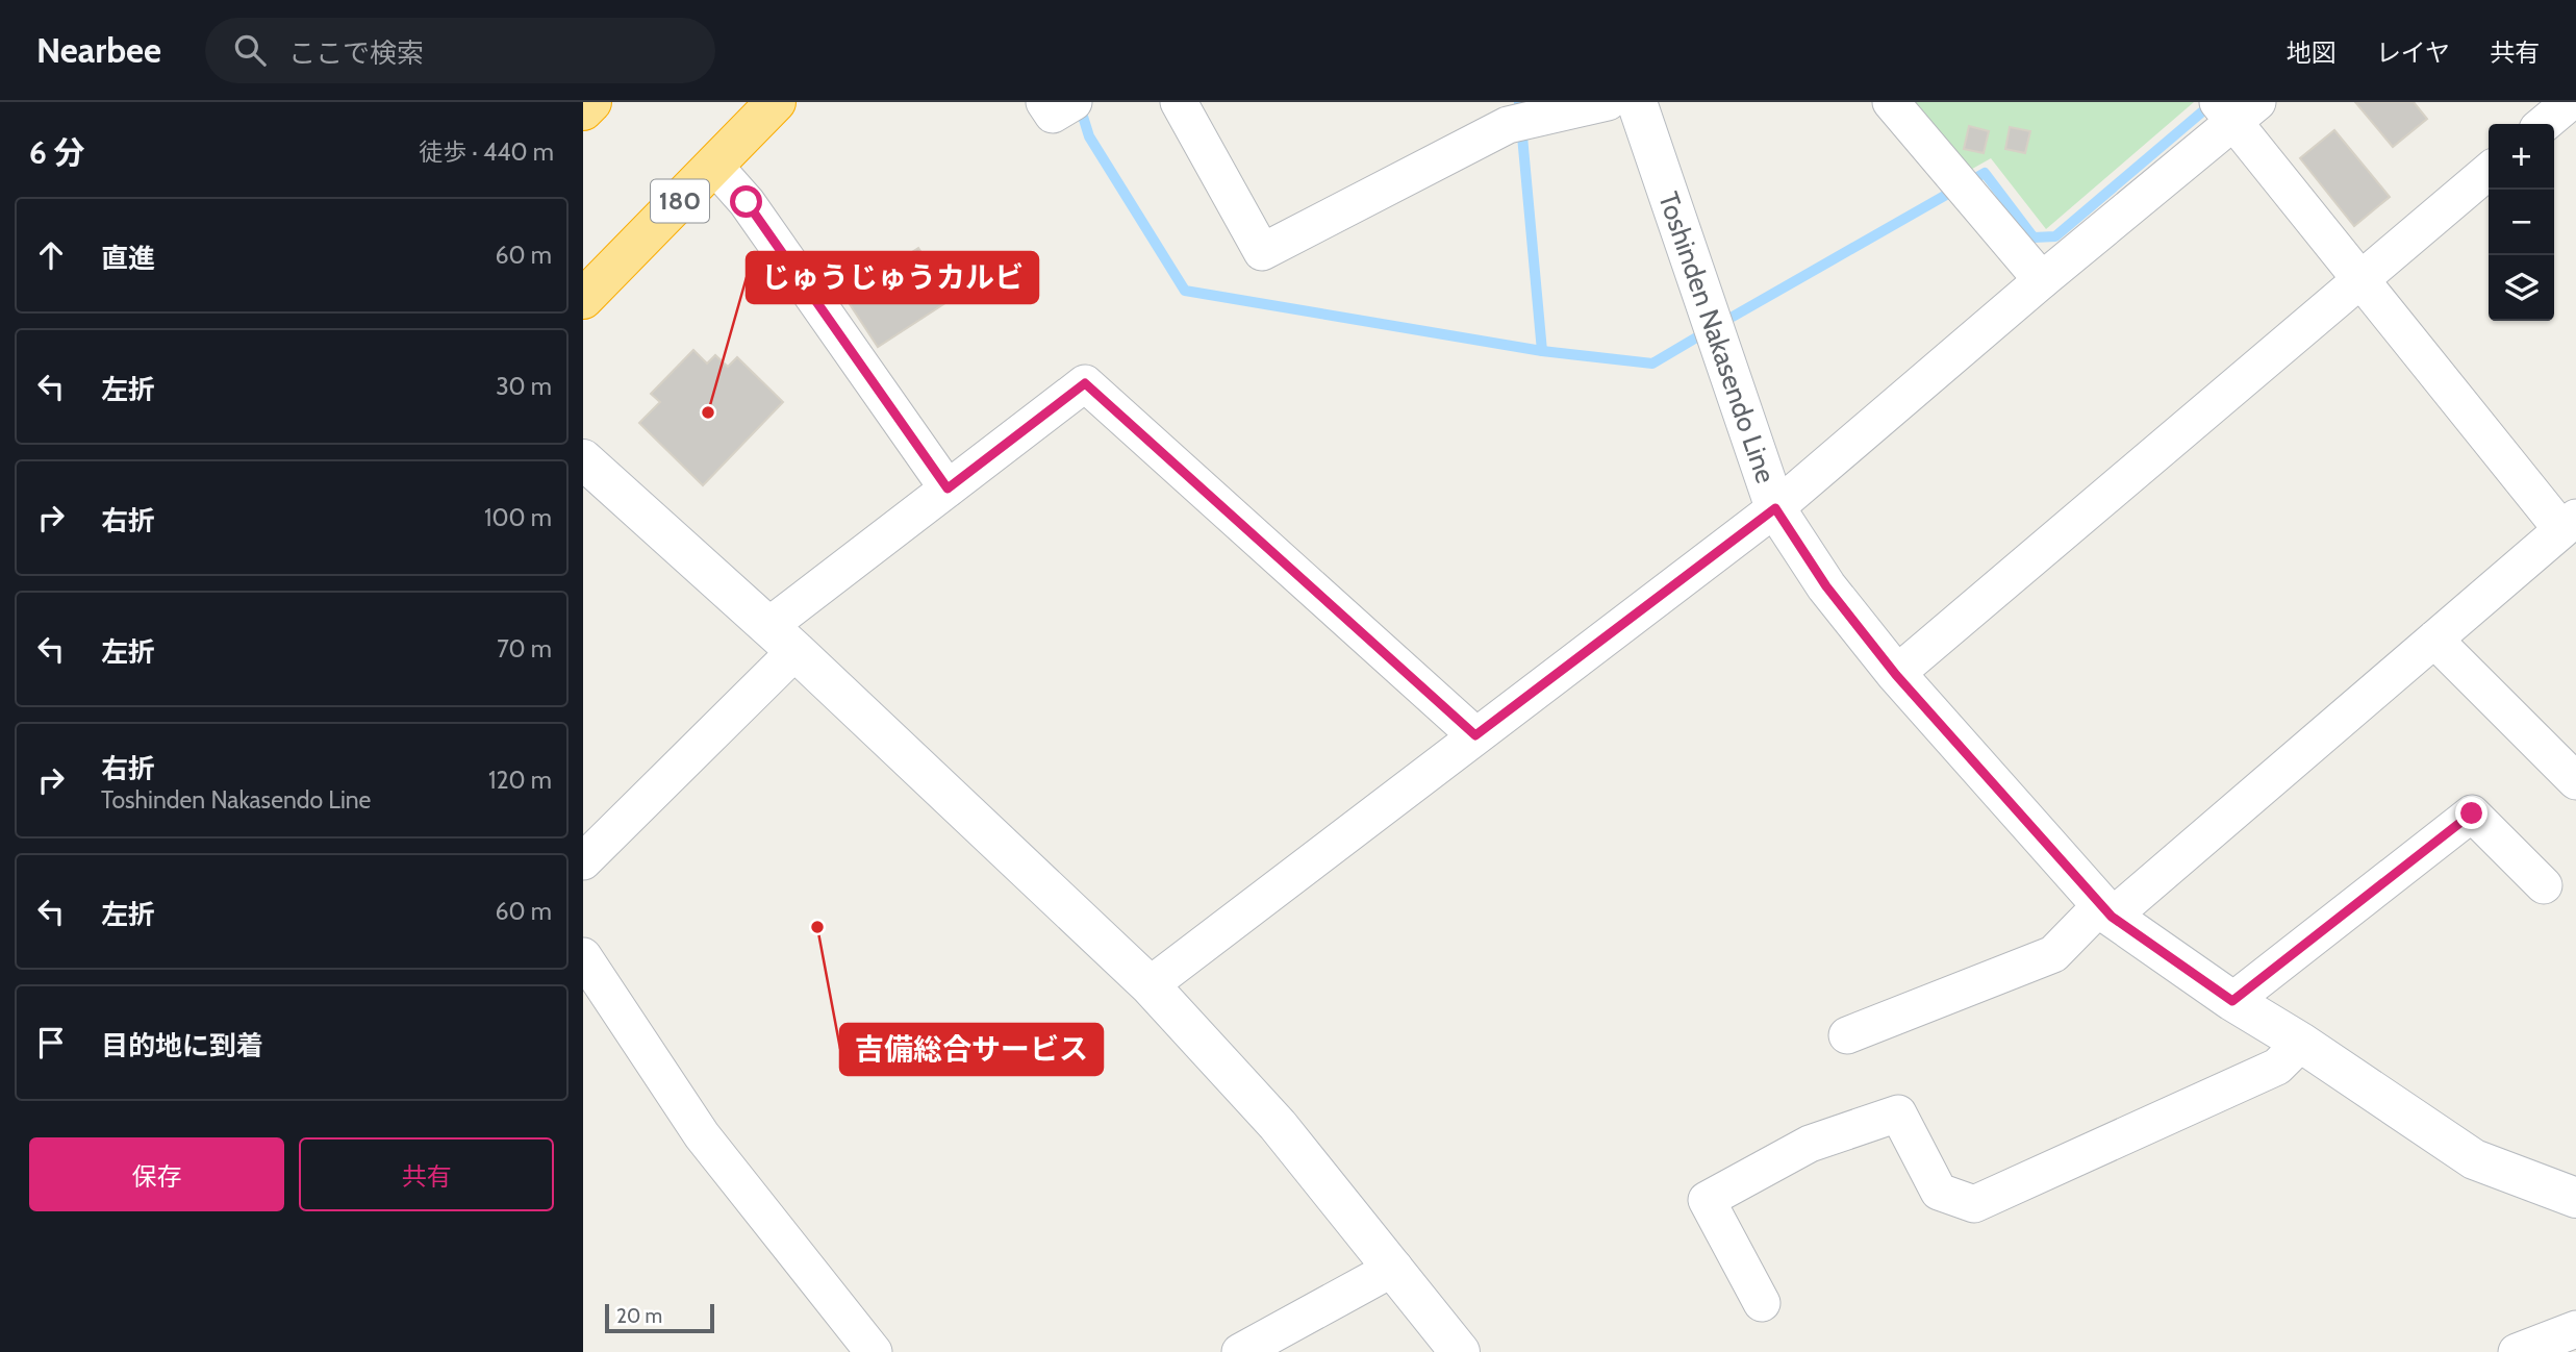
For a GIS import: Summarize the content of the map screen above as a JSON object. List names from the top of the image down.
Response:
{
  "streets": {
    "highway": ["180"],
    "main road": ["Toshinden Nakasendo Line"]
  },
  "places": ["じゅうじゅうカルビ", "吉備総合サービス"],
  "scale_bar": "20 m",
  "page": {
    "header": "Nearbee",
    "search": "ここで検索",
    "nav": ["地図", "レイヤ", "共有"],
    "heading": ["6 分", "徒歩 · 440 m"],
    "map_buttons": ["+", "−"],
    "list": [
      ["直進", "60 m"],
      ["左折", "30 m"],
      ["右折", "100 m"],
      ["左折", "70 m"],
      ["右折", "Toshinden Nakasendo Line", "120 m"],
      ["左折", "60 m"],
      "目的地に到着"
    ],
    "buttons": ["保存", "共有"],
    "scale": "20 m"
  }
}
